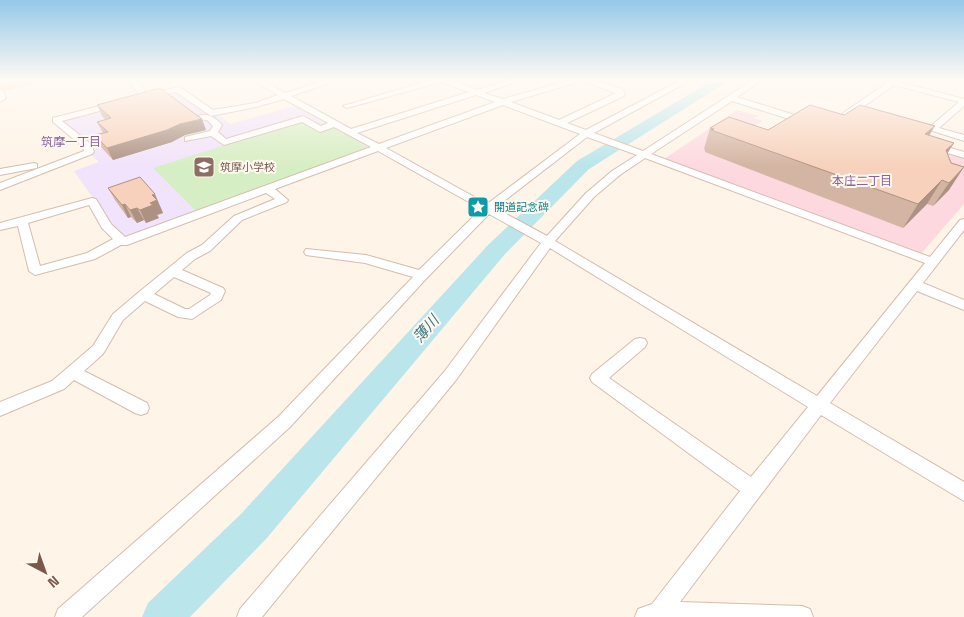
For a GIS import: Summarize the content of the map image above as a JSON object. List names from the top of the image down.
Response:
{
  "districts": ["筑摩一丁目", "本庄二丁目"],
  "water": ["薄川"],
  "places": {
    "school or university": ["筑摩小学校"],
    "place": ["開道記念碑"]
  },
  "north": "bottom right"
}
